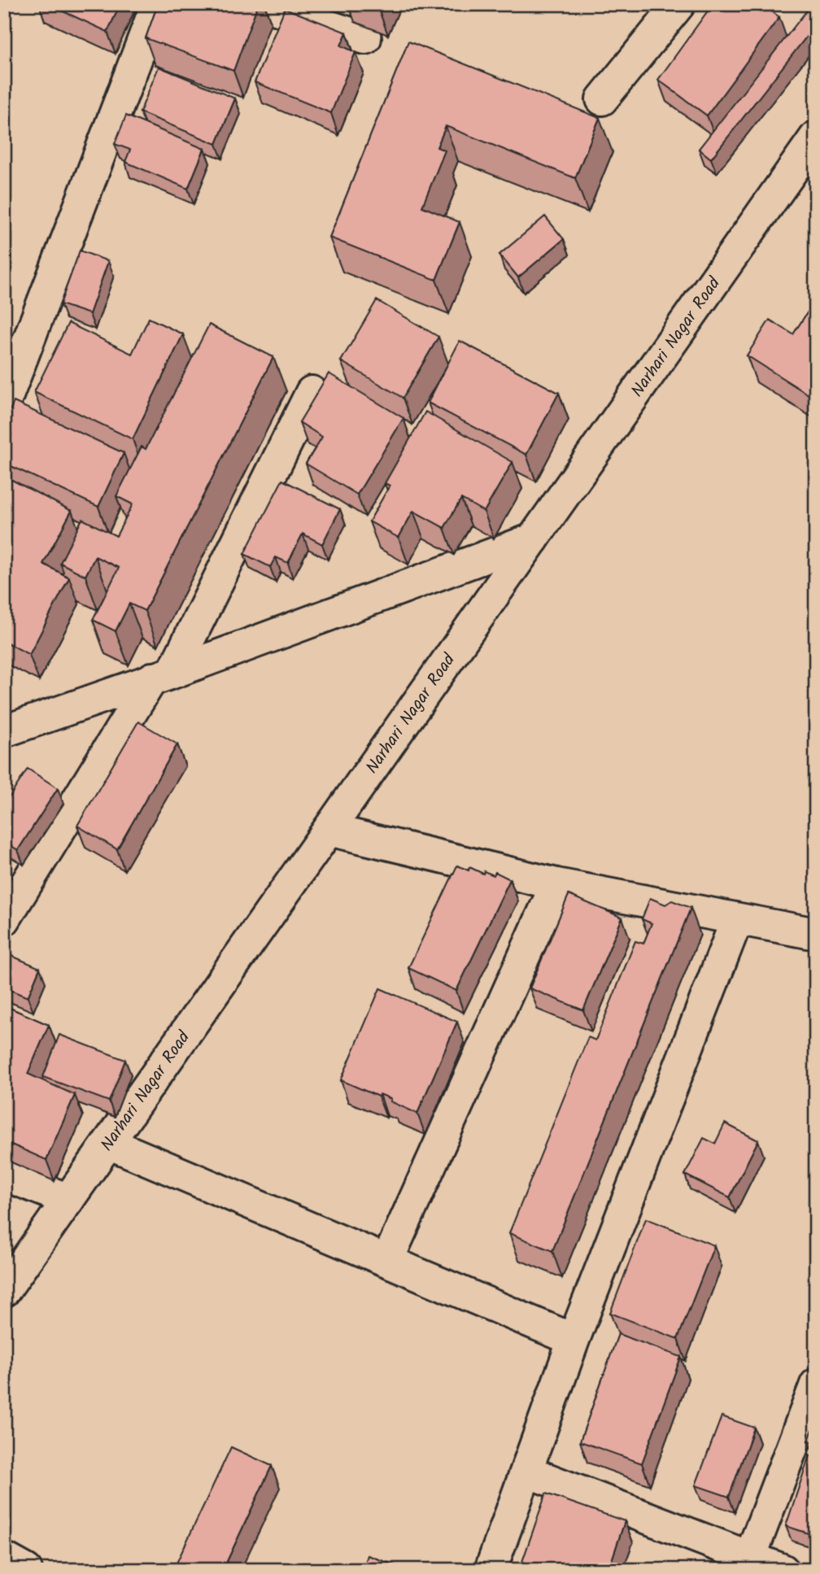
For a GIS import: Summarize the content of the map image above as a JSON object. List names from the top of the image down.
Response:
{
  "streets": {
    "street": ["Narhari Nagar Road"]
  }
}
